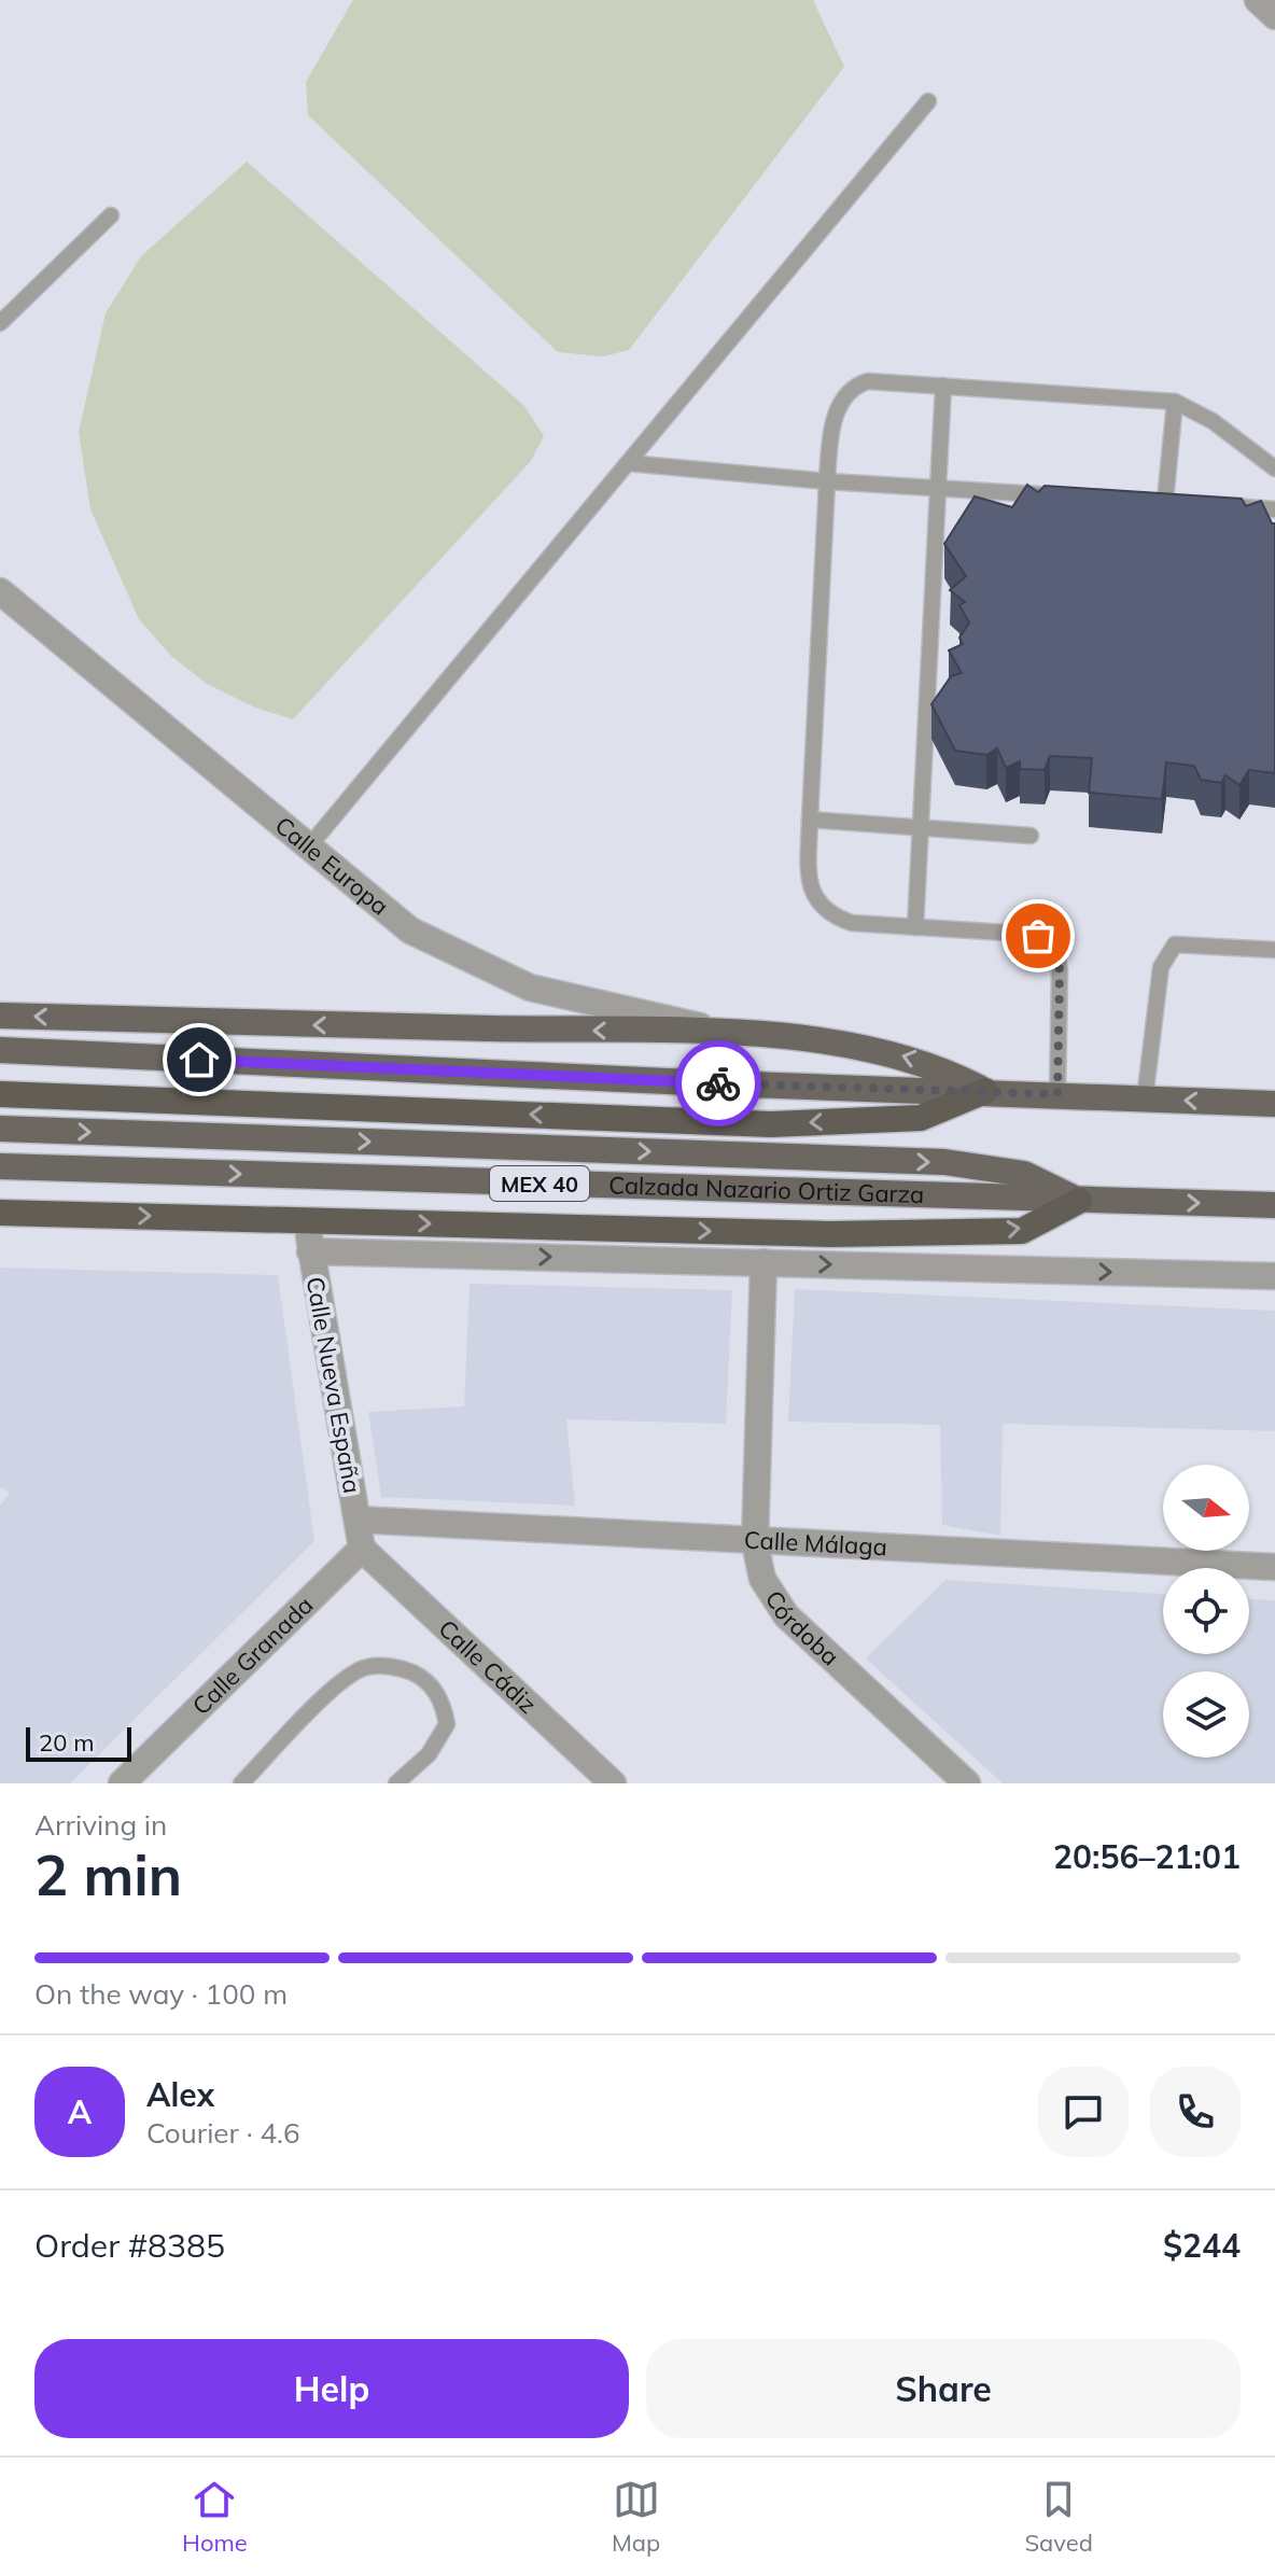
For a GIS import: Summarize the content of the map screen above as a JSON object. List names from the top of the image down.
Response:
{
  "streets": {
    "main road": ["MEX 40", "Calzada Nazario Ortiz Garza"],
    "street": [
      "Calle Europa",
      "Calle Nueva España",
      "Calle Málaga",
      "Córdoba",
      "Calle Granada",
      "Calle Cádiz"
    ]
  },
  "crossings": [
    ["Calle Nueva España", "Calle Málaga"],
    ["Calle Málaga", "Córdoba"],
    ["Calle Granada", "Calle Cádiz"]
  ],
  "scale_bar": "20 m",
  "north": "right",
  "page": {
    "scale": "20 m",
    "heading": ["2 min", "Arriving in", "20:56–21:01"],
    "panel": [
      "Alex",
      "Courier · 4.6",
      "Order #8385",
      "$244"
    ],
    "bar": "On the way · 100 m",
    "round": "A",
    "buttons": ["Help", "Share"],
    "tabs": ["Home", "Map", "Saved"]
  }
}
